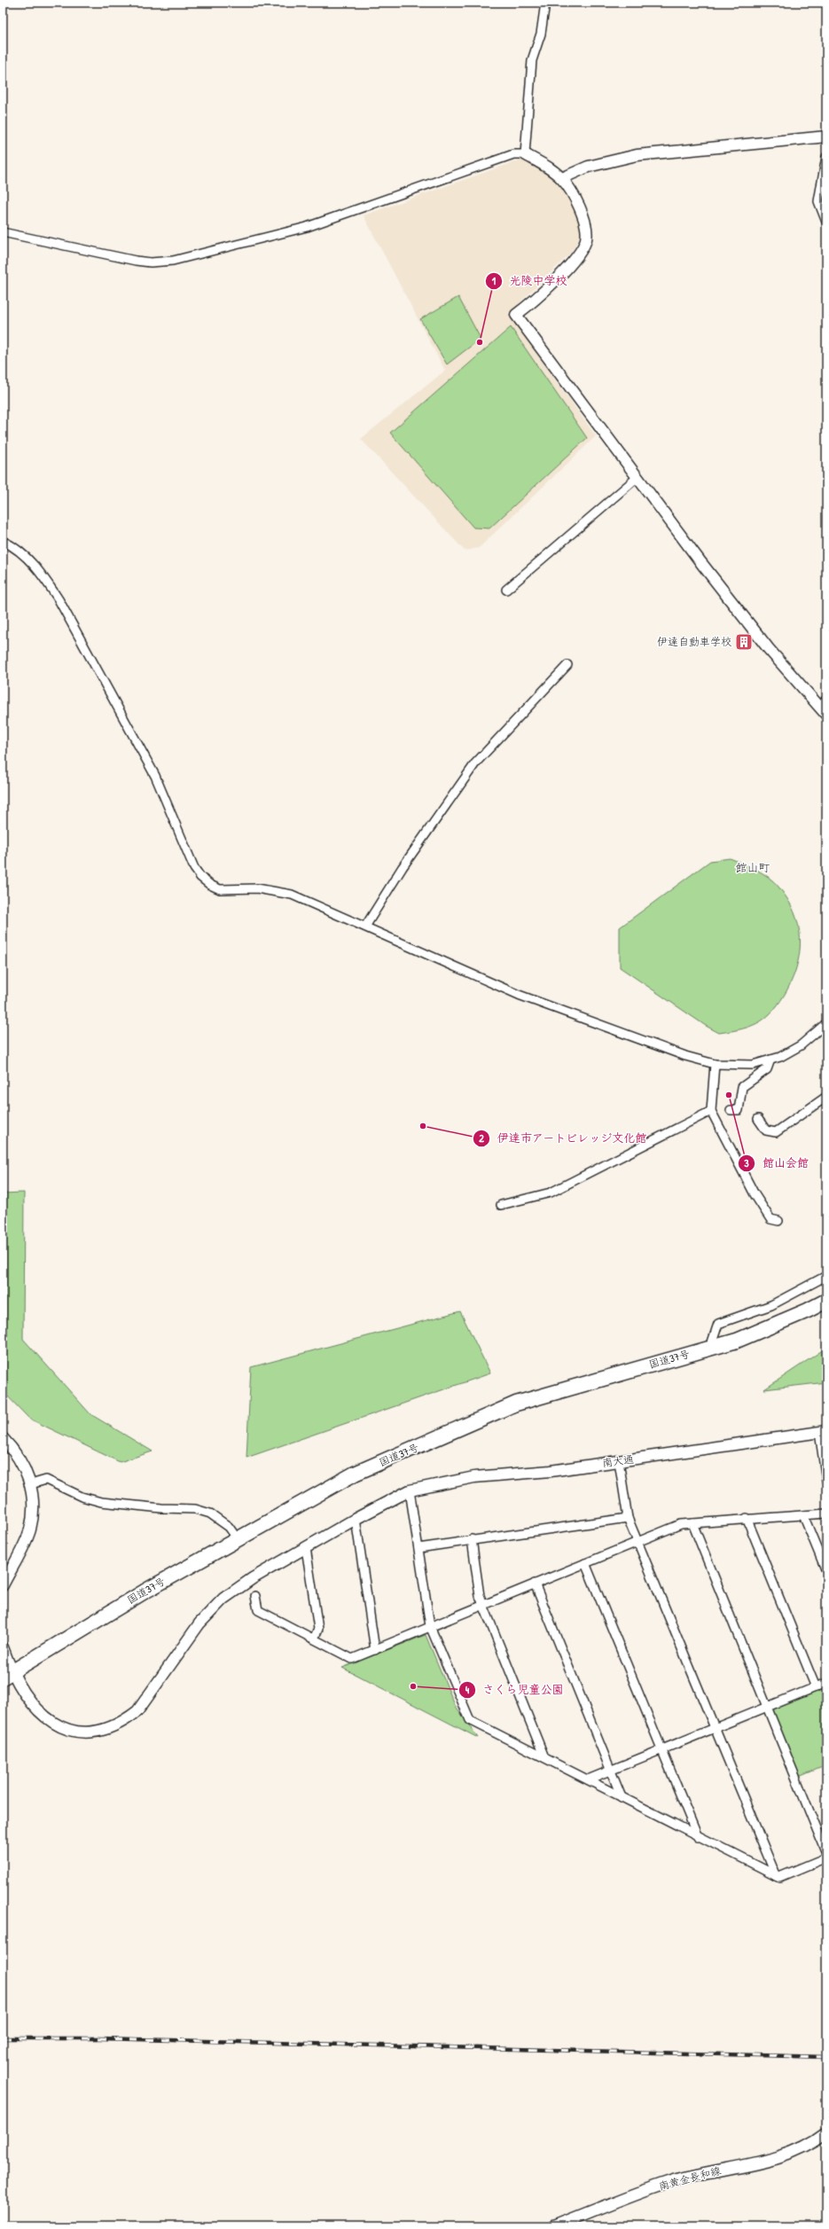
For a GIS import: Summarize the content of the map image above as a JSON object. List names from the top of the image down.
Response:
{
  "streets": {
    "highway": ["国道37号"],
    "main road": ["南黄金長和線"],
    "street": ["南大通"]
  },
  "crossings": [
    ["国道37号", "南大通"]
  ],
  "districts": ["館山町"],
  "places": {
    "other": [
      "光陵中学校",
      "館山会館",
      "伊達市アートビレッジ文化館",
      "さくら児童公園"
    ],
    "building": ["伊達自動車学校"]
  }
}
